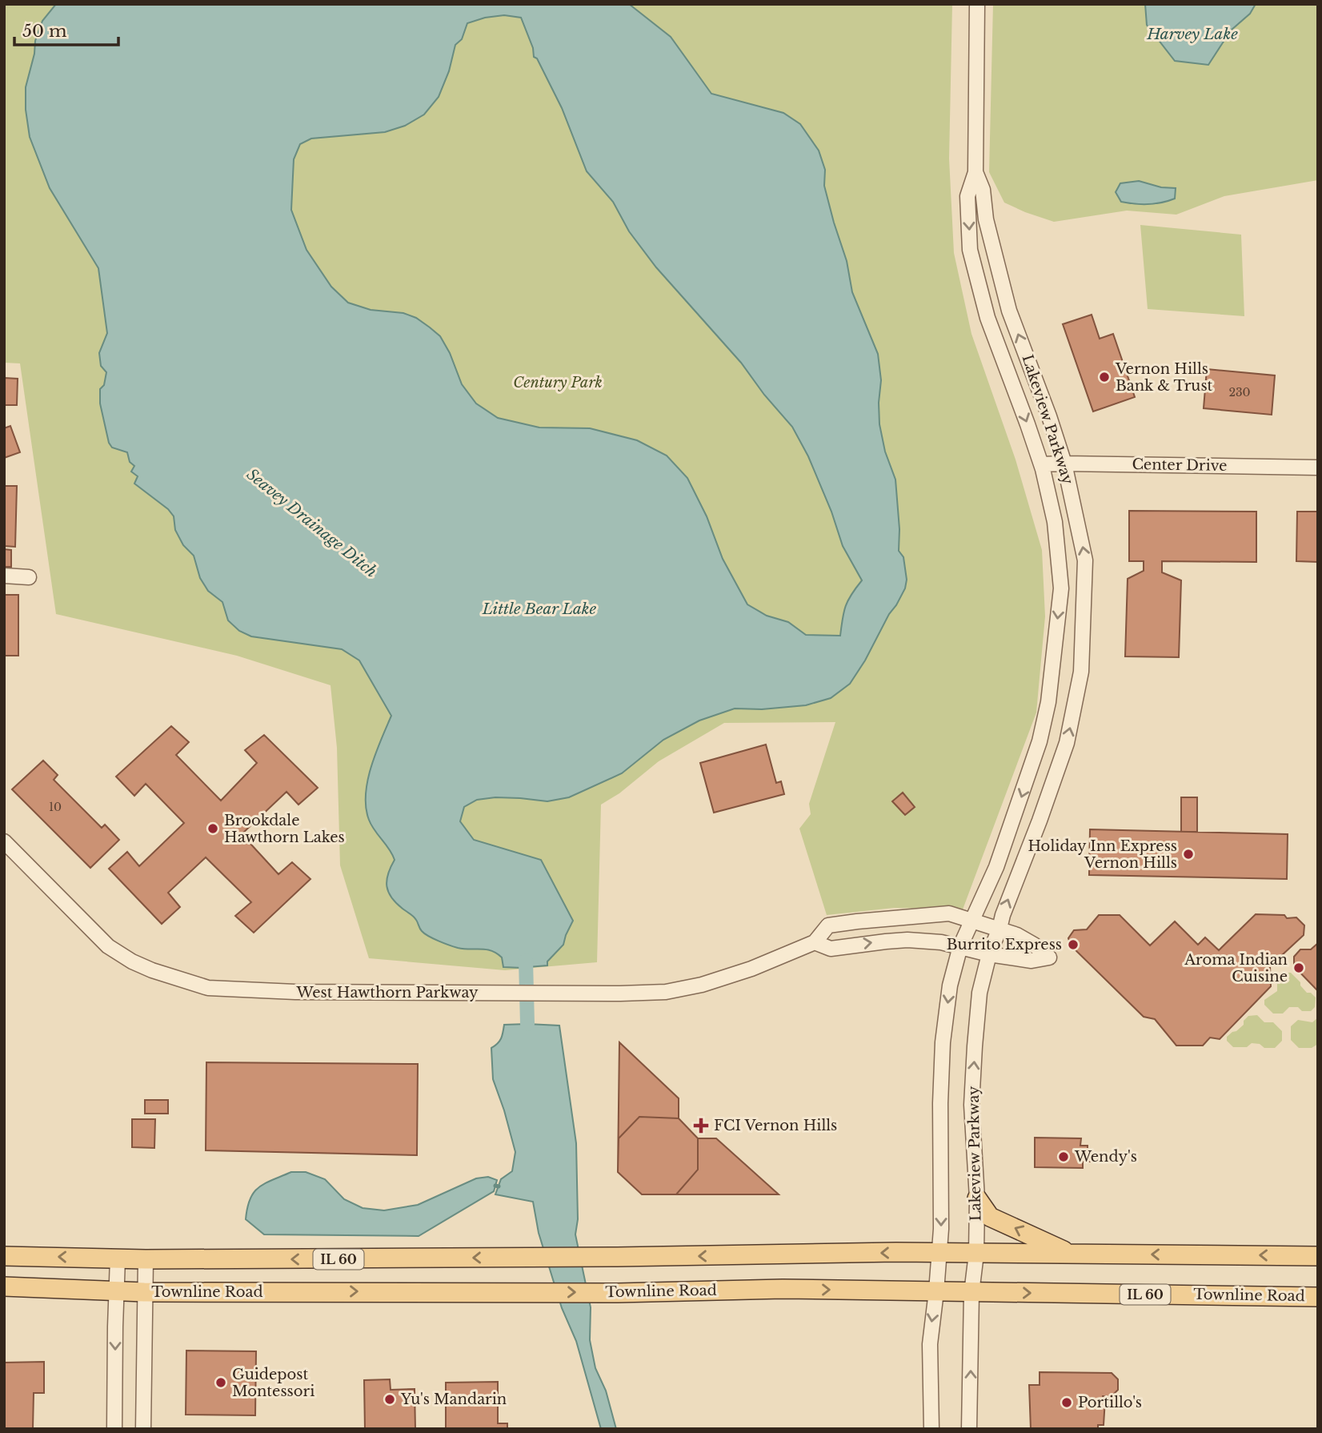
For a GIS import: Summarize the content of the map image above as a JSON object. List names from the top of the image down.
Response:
{
  "streets": {
    "main road": ["IL 60", "Townline Road"],
    "street": ["Lakeview Parkway", "Center Drive", "West Hawthorn Parkway"]
  },
  "crossings": [
    ["Lakeview Parkway", "Center Drive"],
    ["Lakeview Parkway", "West Hawthorn Parkway"],
    ["Lakeview Parkway", "IL 60"],
    ["Lakeview Parkway", "Townline Road"]
  ],
  "water": ["Harvey Lake", "Seavey Drainage Ditch", "Little Bear Lake"],
  "parks": ["Century Park"],
  "places": {
    "other": [
      "Vernon Hills Bank & Trust",
      "Brookdale Hawthorn Lakes",
      "Holiday Inn Express Vernon Hills",
      "Burrito Express",
      "Aroma Indian Cuisine",
      "Wendy's",
      "Guidepost Montessori",
      "Yu's Mandarin",
      "Portillo's"
    ],
    "health": ["FCI Vernon Hills"]
  },
  "house_numbers": ["230", "10"],
  "scale_bar": "50 m"
}
